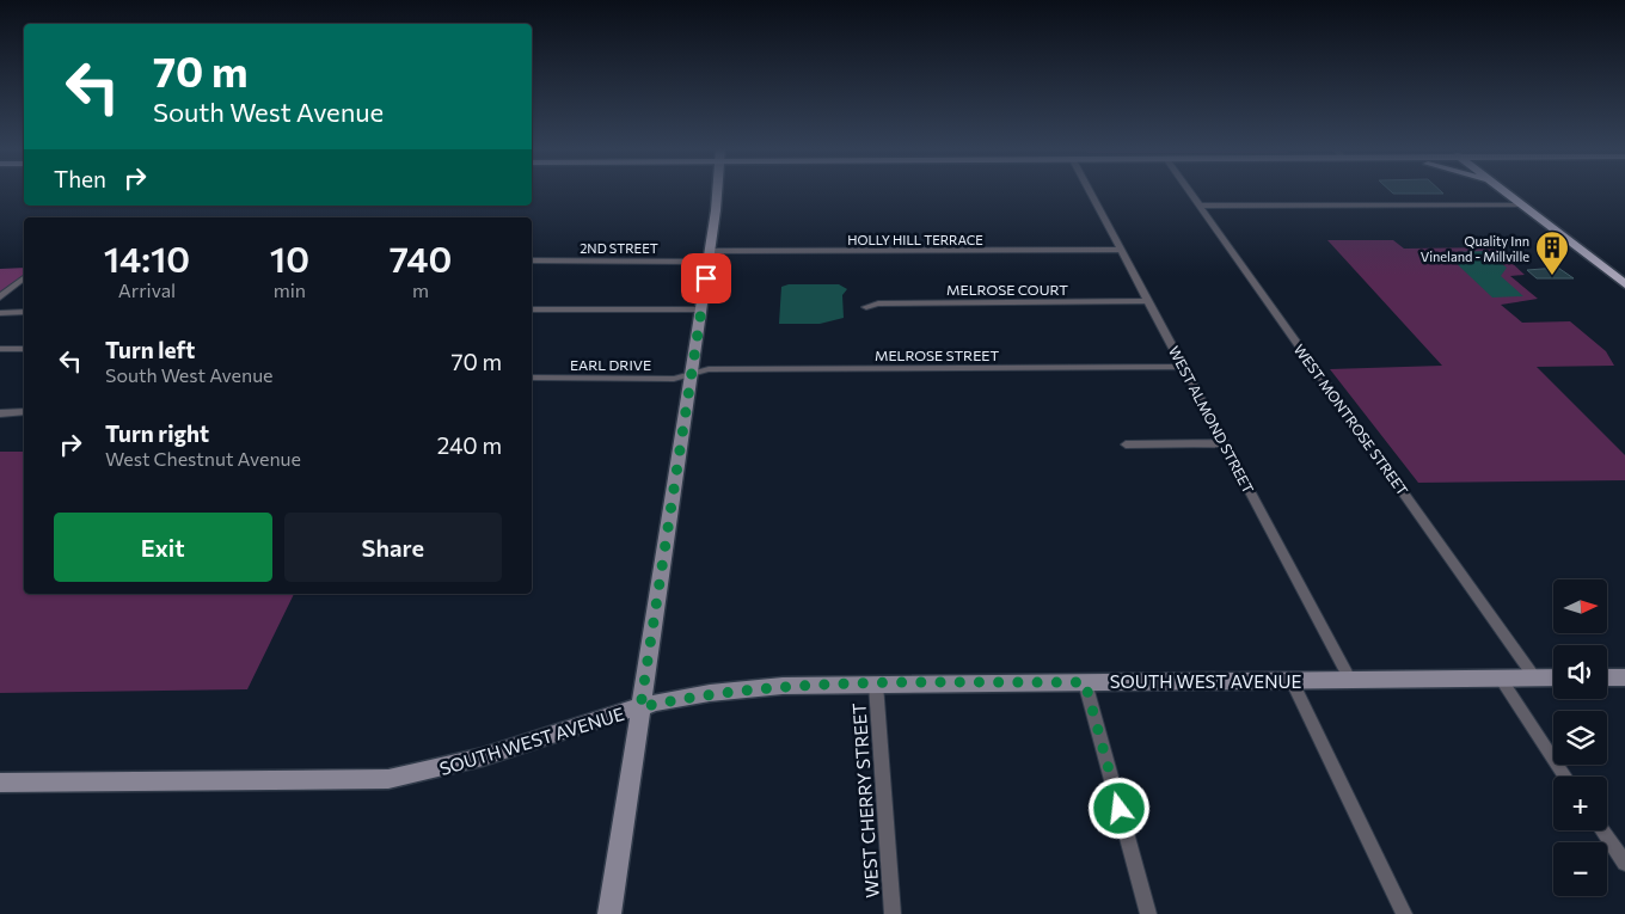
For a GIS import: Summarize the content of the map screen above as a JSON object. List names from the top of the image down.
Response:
{
  "streets": {
    "street": [
      "HOLLY HILL TERRACE",
      "2ND STREET",
      "MELROSE COURT",
      "MELROSE STREET",
      "EARL DRIVE",
      "WEST ALMOND STREET",
      "WEST MONTROSE STREET",
      "SOUTH WEST AVENUE",
      "WEST CHERRY STREET"
    ]
  },
  "crossings": [
    ["HOLLY HILL TERRACE", "2ND STREET"],
    ["HOLLY HILL TERRACE", "WEST ALMOND STREET"],
    ["MELROSE COURT", "WEST ALMOND STREET"],
    ["MELROSE STREET", "EARL DRIVE"],
    ["MELROSE STREET", "WEST ALMOND STREET"],
    ["WEST ALMOND STREET", "SOUTH WEST AVENUE"],
    ["WEST MONTROSE STREET", "SOUTH WEST AVENUE"],
    ["SOUTH WEST AVENUE", "WEST CHERRY STREET"]
  ],
  "places": {
    "building": ["Quality Inn Vineland - Millville"]
  },
  "north": "right",
  "page": {
    "turn": ["70 m", "South West Avenue"],
    "then": "Then",
    "eta": [
      "14:10",
      "Arrival",
      "10",
      "min",
      "740",
      "m"
    ],
    "list": [
      {
        "name": "Turn left",
        "note": "South West Avenue",
        "value": "70 m"
      },
      {
        "name": "Turn right",
        "note": "West Chestnut Avenue",
        "value": "240 m"
      }
    ],
    "buttons": ["Exit", "Share"],
    "map_buttons": ["+", "−"]
  }
}
